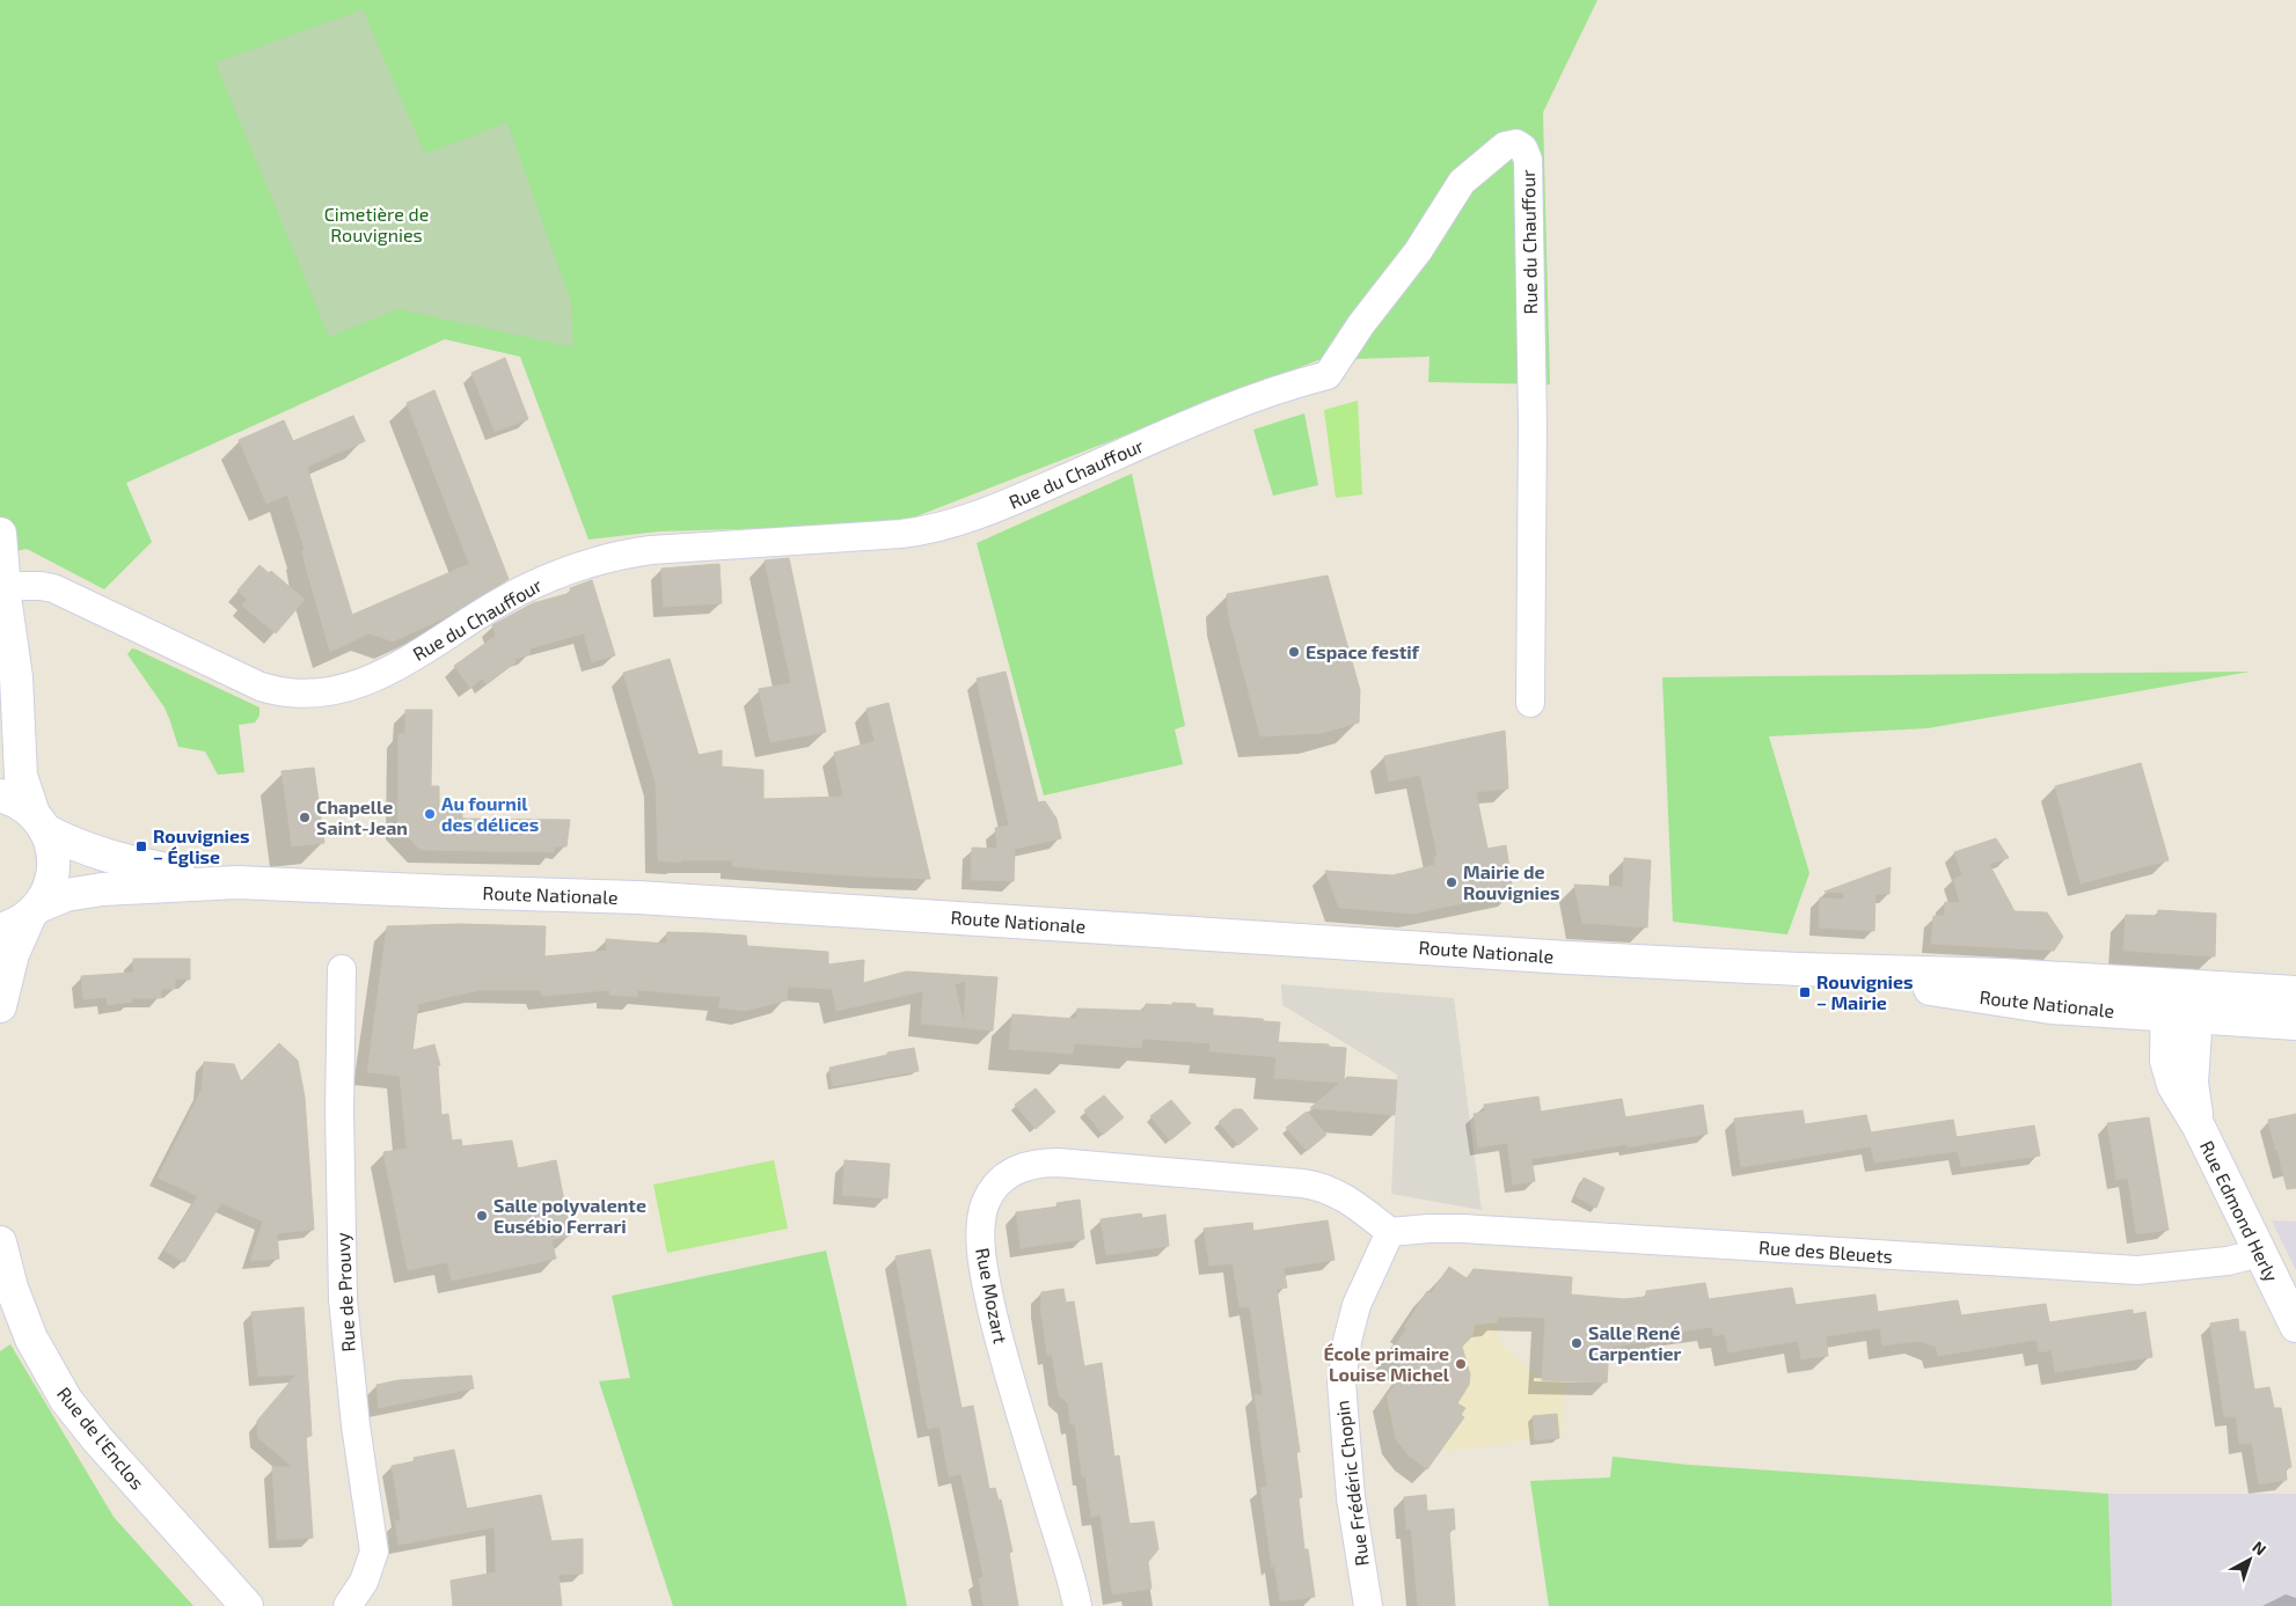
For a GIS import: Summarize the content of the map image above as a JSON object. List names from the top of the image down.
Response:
{
  "streets": {
    "main road": ["Route Nationale", "Rue Edmond Herly", "Rue de l'Enclos"],
    "street": [
      "Rue du Chauffour",
      "Rue des Bleuets",
      "Rue de Prouvy",
      "Rue Mozart",
      "Rue Frédéric Chopin"
    ]
  },
  "crossings": [
    ["Route Nationale", "Rue Edmond Herly"],
    ["Rue Edmond Herly", "Rue des Bleuets"],
    ["Rue des Bleuets", "Rue Mozart"],
    ["Rue des Bleuets", "Rue Frédéric Chopin"],
    ["Rue Mozart", "Rue Frédéric Chopin"]
  ],
  "parks": ["Cimetière de Rouvignies"],
  "places": {
    "other": [
      "Espace festif",
      "Au fournil des délices",
      "Chapelle Saint-Jean",
      "Mairie de Rouvignies",
      "Salle polyvalente Eusébio Ferrari",
      "Salle René Carpentier",
      "École primaire Louise Michel"
    ],
    "transit": ["Rouvignies – Église", "Rouvignies – Mairie"]
  },
  "north": "top right"
}
